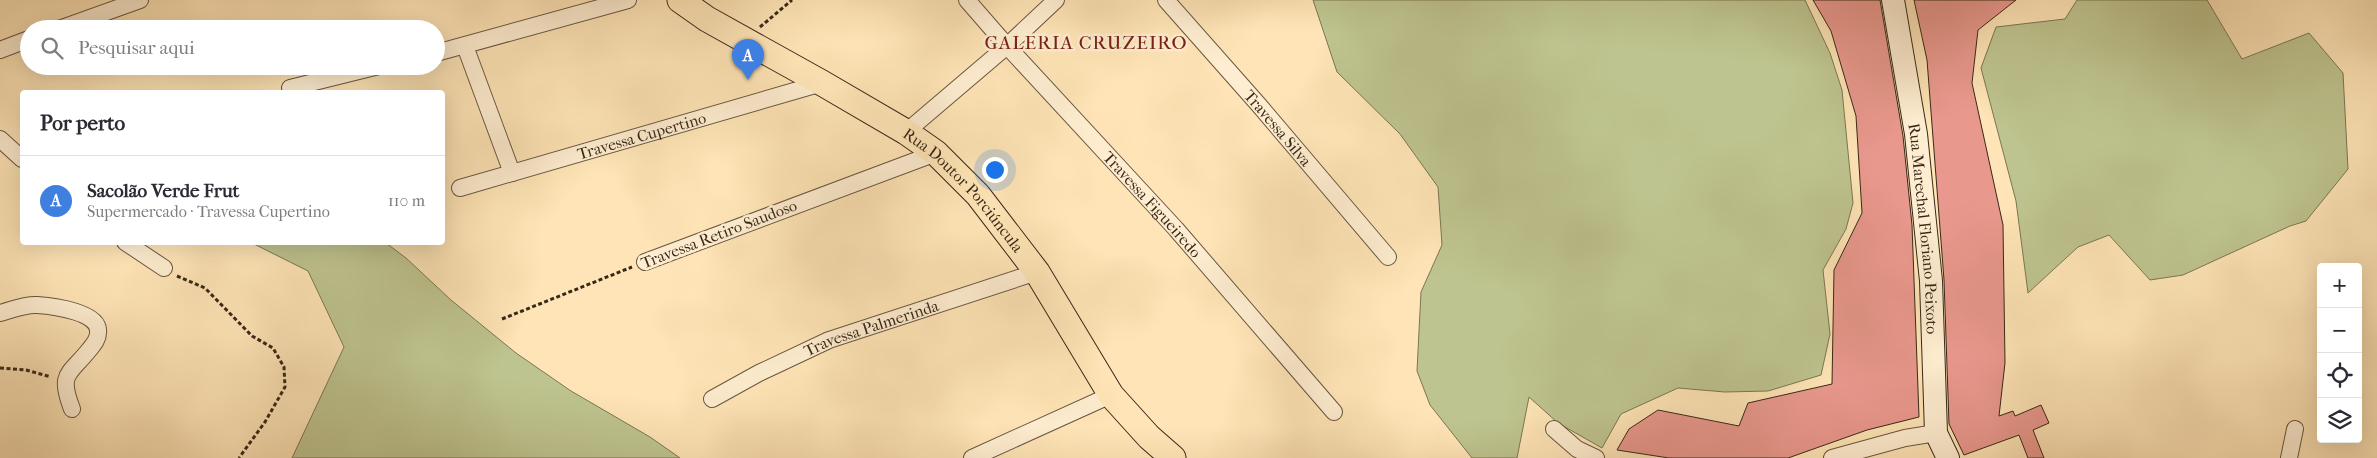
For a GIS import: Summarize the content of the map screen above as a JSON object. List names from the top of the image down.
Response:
{
  "streets": {
    "main road": ["Rua Doutor Porciúncula", "Rua Marechal Floriano Peixoto"],
    "street": [
      "Travessa Silva",
      "Travessa Cupertino",
      "Travessa Figueiredo",
      "Travessa Retiro Saudoso",
      "Travessa Palmerinda"
    ]
  },
  "crossings": [
    ["Travessa Cupertino", "Rua Doutor Porciúncula"],
    ["Rua Doutor Porciúncula", "Travessa Retiro Saudoso"],
    ["Rua Doutor Porciúncula", "Travessa Palmerinda"]
  ],
  "districts": ["GALERIA CRUZEIRO"],
  "page": {
    "search": "Pesquisar aqui",
    "pins": "A",
    "heading": "Por perto",
    "list": [
      {
        "mark": "A",
        "name": "Sacolão Verde Frut",
        "note": "Supermercado · Travessa Cupertino",
        "value": "110 m"
      }
    ],
    "map_buttons": ["+", "−"]
  }
}
